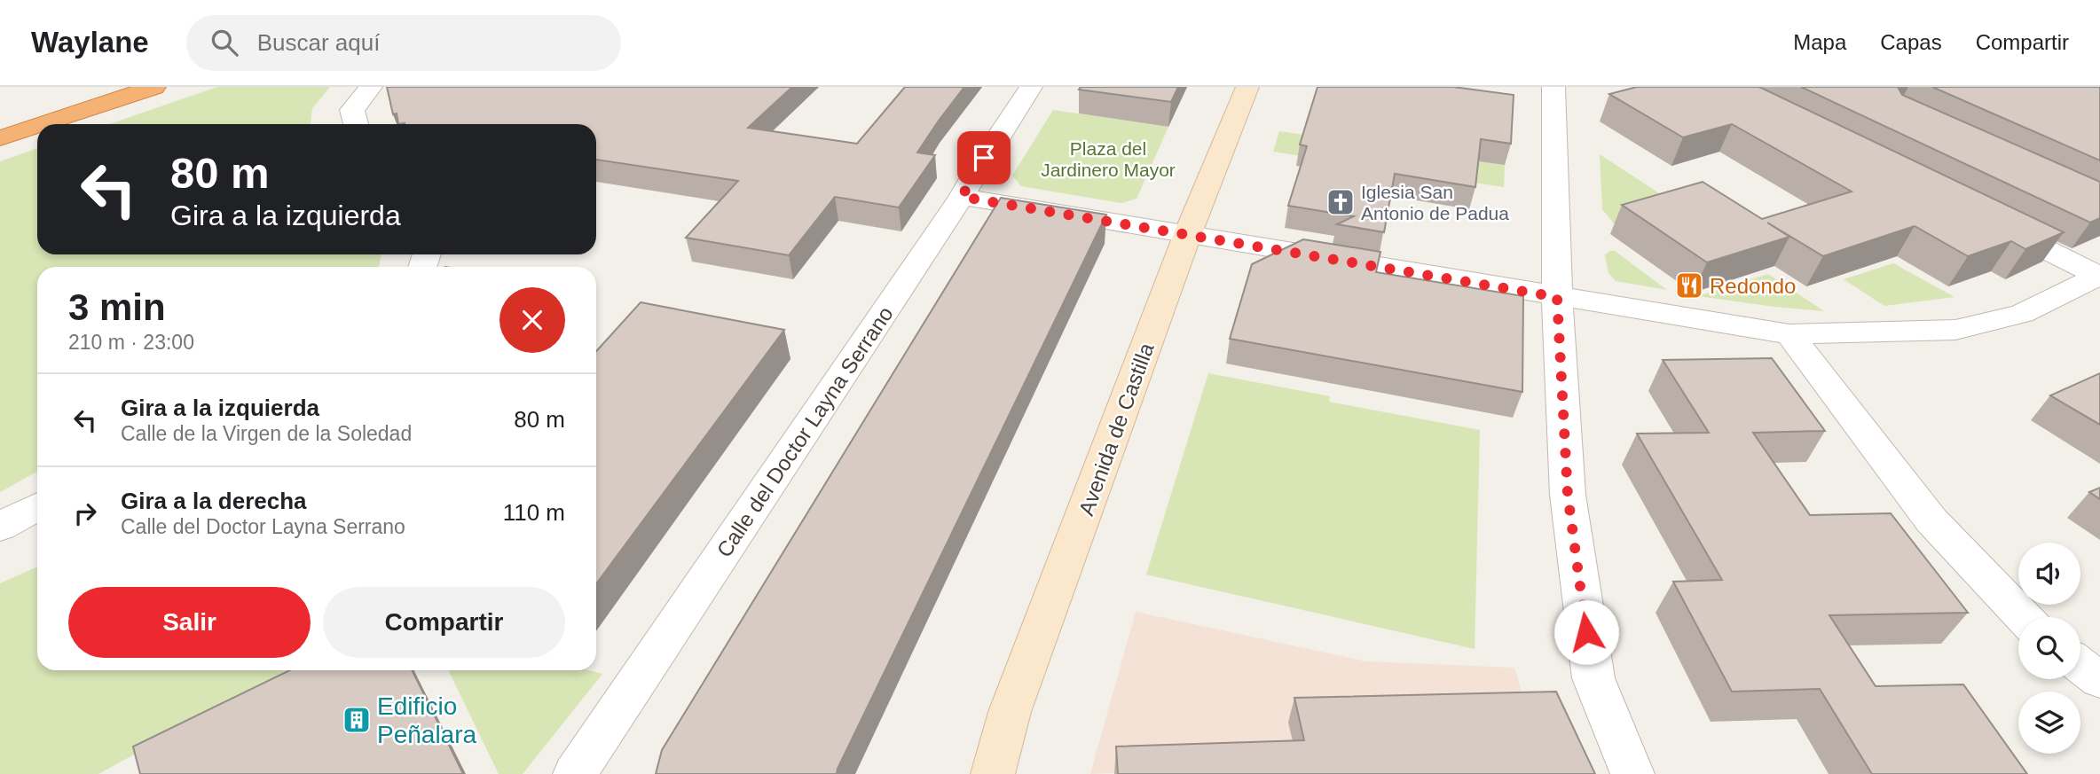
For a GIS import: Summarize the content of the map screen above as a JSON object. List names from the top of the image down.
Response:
{
  "streets": {
    "street": ["Avenida de Castilla", "Calle del Doctor Layna Serrano"]
  },
  "parks": ["Plaza del Jardinero Mayor"],
  "places": {
    "church": ["Iglesia San Antonio de Padua"],
    "restaurant": ["Redondo"],
    "building": ["Edificio Peñalara"]
  },
  "page": {
    "header": "Waylane",
    "search": "Buscar aquí",
    "nav": ["Mapa", "Capas", "Compartir"],
    "turn": ["80 m", "Gira a la izquierda"],
    "heading": ["3 min", "210 m · 23:00"],
    "list": [
      {
        "name": "Gira a la izquierda",
        "note": "Calle de la Virgen de la Soledad",
        "value": "80 m"
      },
      {
        "name": "Gira a la derecha",
        "note": "Calle del Doctor Layna Serrano",
        "value": "110 m"
      }
    ],
    "buttons": ["Salir", "Compartir"]
  }
}
